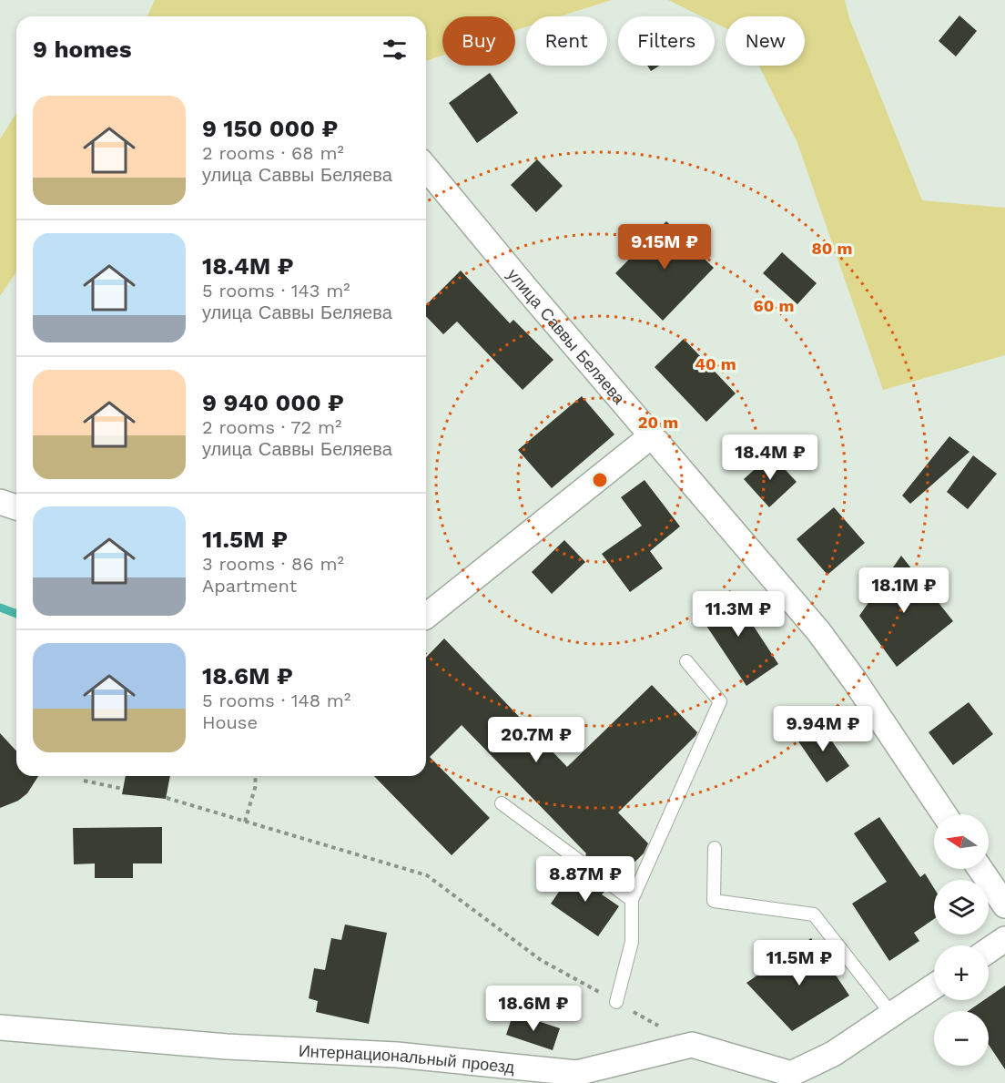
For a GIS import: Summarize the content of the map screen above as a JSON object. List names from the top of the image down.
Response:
{
  "streets": {
    "street": ["улица Саввы Беляева", "Интернациональный проезд"]
  },
  "north": "left",
  "page": {
    "chip": [
      "Buy",
      "Rent",
      "Filters",
      "New"
    ],
    "heading": "9 homes",
    "list": [
      {
        "name": "9 150 000 ₽",
        "note": "2 rooms · 68 m² · улица Саввы Беляева"
      },
      {
        "name": "18.4M ₽",
        "note": "5 rooms · 143 m² · улица Саввы Беляева"
      },
      {
        "name": "9 940 000 ₽",
        "note": "2 rooms · 72 m² · улица Саввы Беляева"
      },
      {
        "name": "11.5M ₽",
        "note": "3 rooms · 86 m² · Apartment"
      },
      {
        "name": "18.6M ₽",
        "note": "5 rooms · 148 m² · House"
      }
    ],
    "price": [
      "9.15M ₽",
      "18.4M ₽",
      "18.1M ₽",
      "11.3M ₽",
      "9.94M ₽",
      "20.7M ₽",
      "8.87M ₽",
      "11.5M ₽",
      "18.6M ₽"
    ],
    "map_buttons": ["+", "−"]
  },
  "rings": [
    "80 m",
    "60 m",
    "40 m",
    "20 m"
  ]
}
